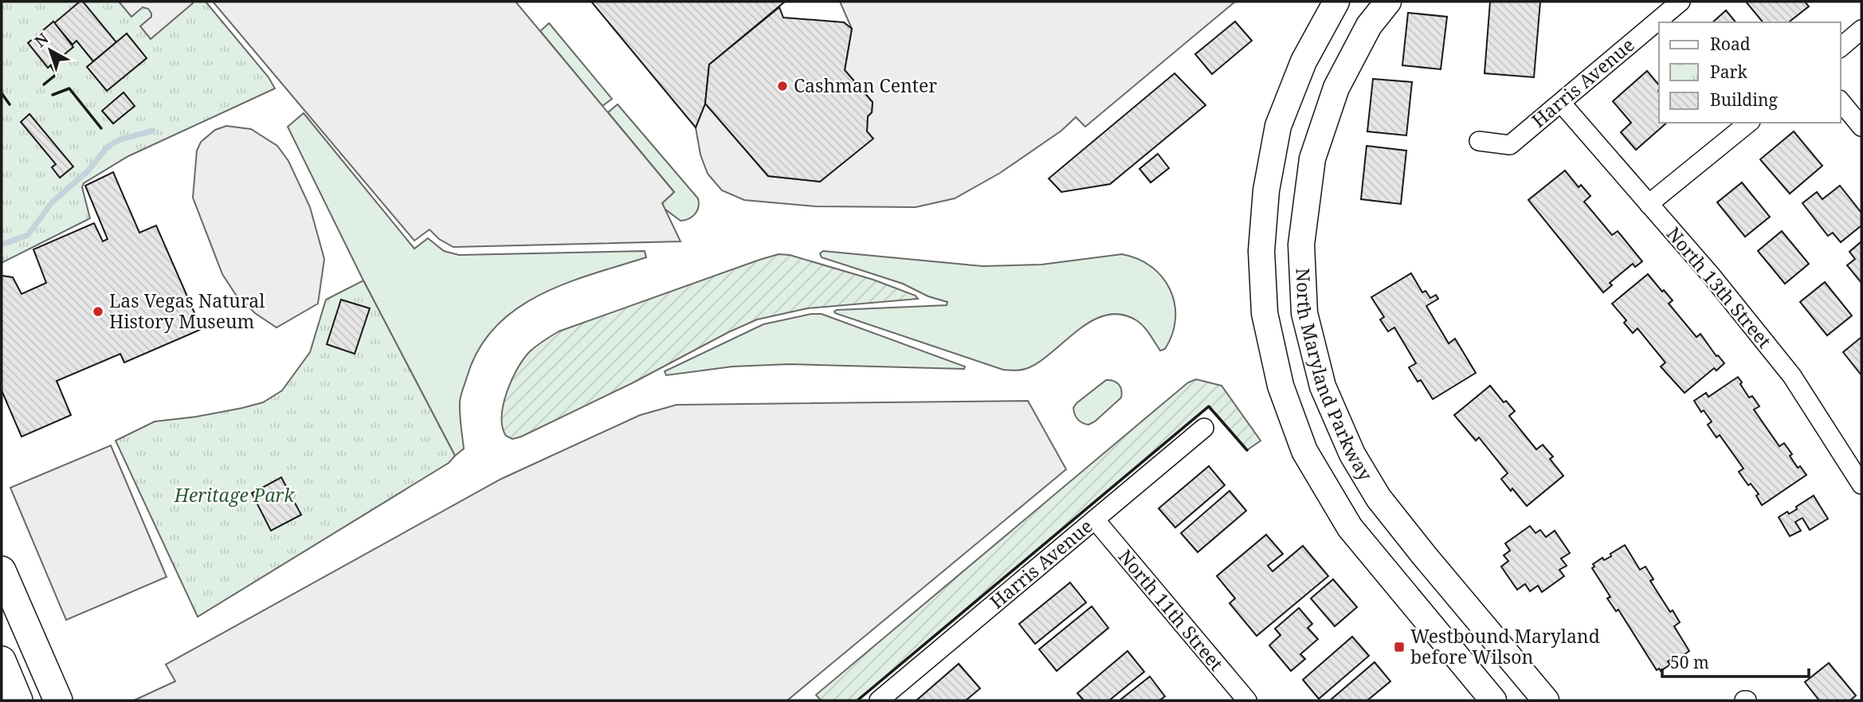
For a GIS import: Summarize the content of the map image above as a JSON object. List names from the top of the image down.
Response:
{
  "streets": {
    "main road": ["North Maryland Parkway"],
    "street": ["Harris Avenue", "North 13th Street", "North 11th Street"]
  },
  "crossings": [
    ["Harris Avenue", "North 13th Street"],
    ["Harris Avenue", "North 11th Street"]
  ],
  "parks": ["Heritage Park"],
  "places": {
    "other": ["Cashman Center", "Las Vegas Natural History Museum"],
    "transit": ["Westbound Maryland before Wilson"]
  },
  "legend": ["Road", "Park", "Building"],
  "scale_bar": "50 m",
  "north": "top left"
}
